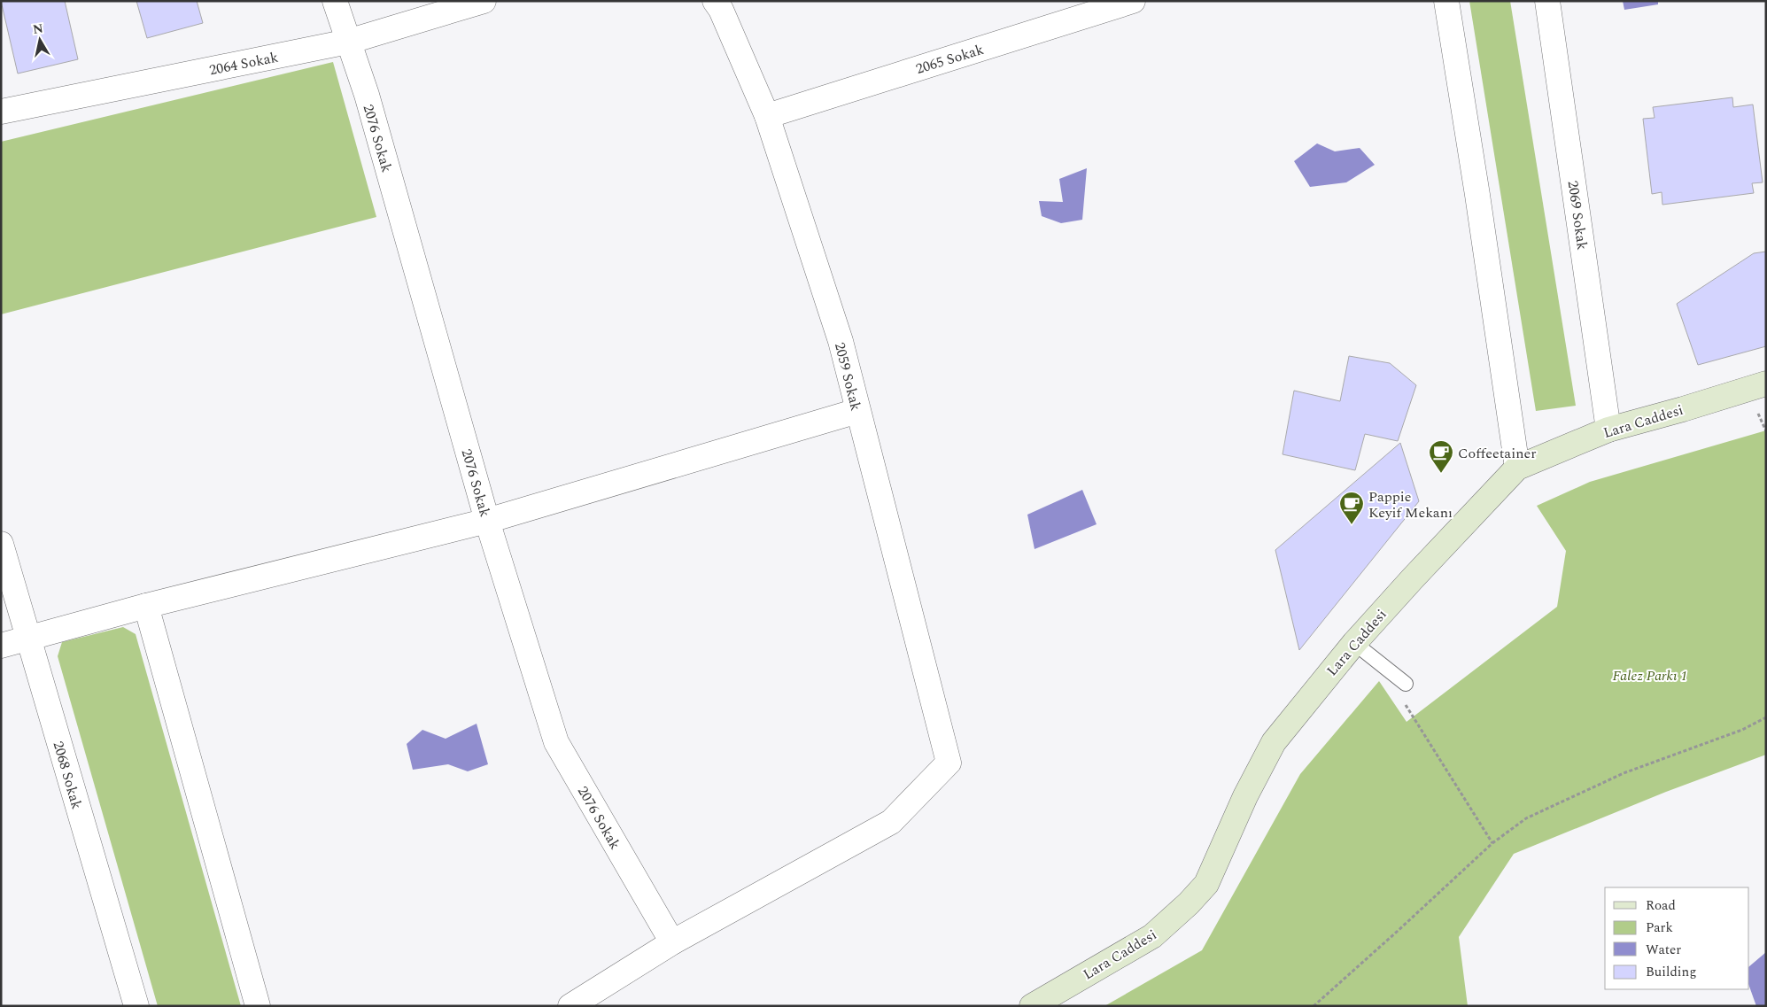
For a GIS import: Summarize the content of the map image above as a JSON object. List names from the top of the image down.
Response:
{
  "streets": {
    "street": [
      "2065 Sokak",
      "2064 Sokak",
      "2076 Sokak",
      "2069 Sokak",
      "2059 Sokak",
      "Lara Caddesi",
      "2068 Sokak"
    ]
  },
  "crossings": [
    ["2065 Sokak", "2059 Sokak"],
    ["2064 Sokak", "2076 Sokak"],
    ["2076 Sokak", "2059 Sokak"],
    ["2069 Sokak", "Lara Caddesi"]
  ],
  "parks": ["Falez Parkı 1"],
  "places": {
    "cafe": ["Coffeetainer", "Pappie Keyif Mekanı"]
  },
  "legend": [
    "Road",
    "Park",
    "Water",
    "Building"
  ],
  "north": "top"
}
